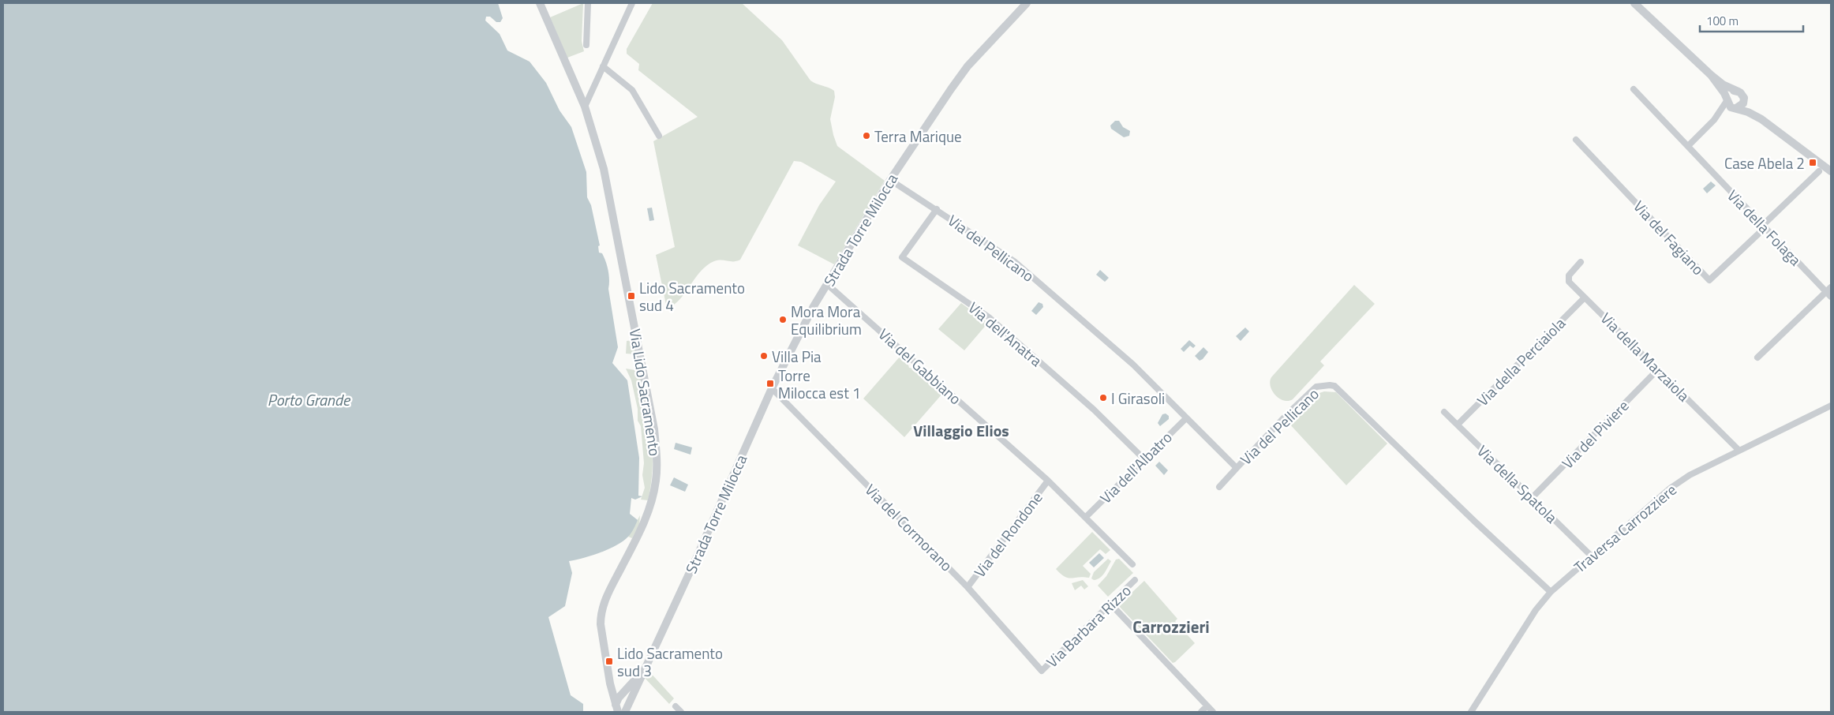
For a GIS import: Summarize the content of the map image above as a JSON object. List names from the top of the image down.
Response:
{
  "streets": {
    "street": [
      "Via della Folaga",
      "Strada Torre Milocca",
      "Via del Fagiano",
      "Via del Pellicano",
      "Via dell'Anatra",
      "Via della Marzaiola",
      "Via della Perciaiola",
      "Via del Gabbiano",
      "Via Lido Sacramento",
      "Via del Piviere",
      "Via dell'Albatro",
      "Via della Spatola",
      "Via del Cormorano",
      "Traversa Carrozziere",
      "Via del Rondone",
      "Via Barbara Rizzo"
    ]
  },
  "crossings": [
    ["Via della Folaga", "Via del Fagiano"],
    ["Strada Torre Milocca", "Via del Pellicano"],
    ["Strada Torre Milocca", "Via del Gabbiano"],
    ["Strada Torre Milocca", "Via del Cormorano"],
    ["Via del Pellicano", "Via dell'Anatra"],
    ["Via del Pellicano", "Via dell'Albatro"],
    ["Via del Pellicano", "Traversa Carrozziere"],
    ["Via dell'Anatra", "Via dell'Albatro"],
    ["Via della Marzaiola", "Via della Perciaiola"],
    ["Via della Marzaiola", "Via del Piviere"],
    ["Via della Marzaiola", "Traversa Carrozziere"],
    ["Via della Perciaiola", "Via della Spatola"],
    ["Via del Gabbiano", "Via dell'Albatro"],
    ["Via del Gabbiano", "Via del Rondone"],
    ["Via del Piviere", "Via della Spatola"],
    ["Via della Spatola", "Traversa Carrozziere"],
    ["Via del Cormorano", "Via del Rondone"],
    ["Via del Cormorano", "Via Barbara Rizzo"]
  ],
  "districts": ["Villaggio Elios", "Carrozzieri"],
  "water": ["Porto Grande"],
  "places": {
    "other": [
      "Terra Marique",
      "Mora Mora Equilibrium",
      "Villa Pia",
      "I Girasoli"
    ],
    "transit": [
      "Case Abela 2",
      "Lido Sacramento sud 4",
      "Torre Milocca est 1",
      "Lido Sacramento sud 3"
    ]
  },
  "scale_bar": "100 m"
}
